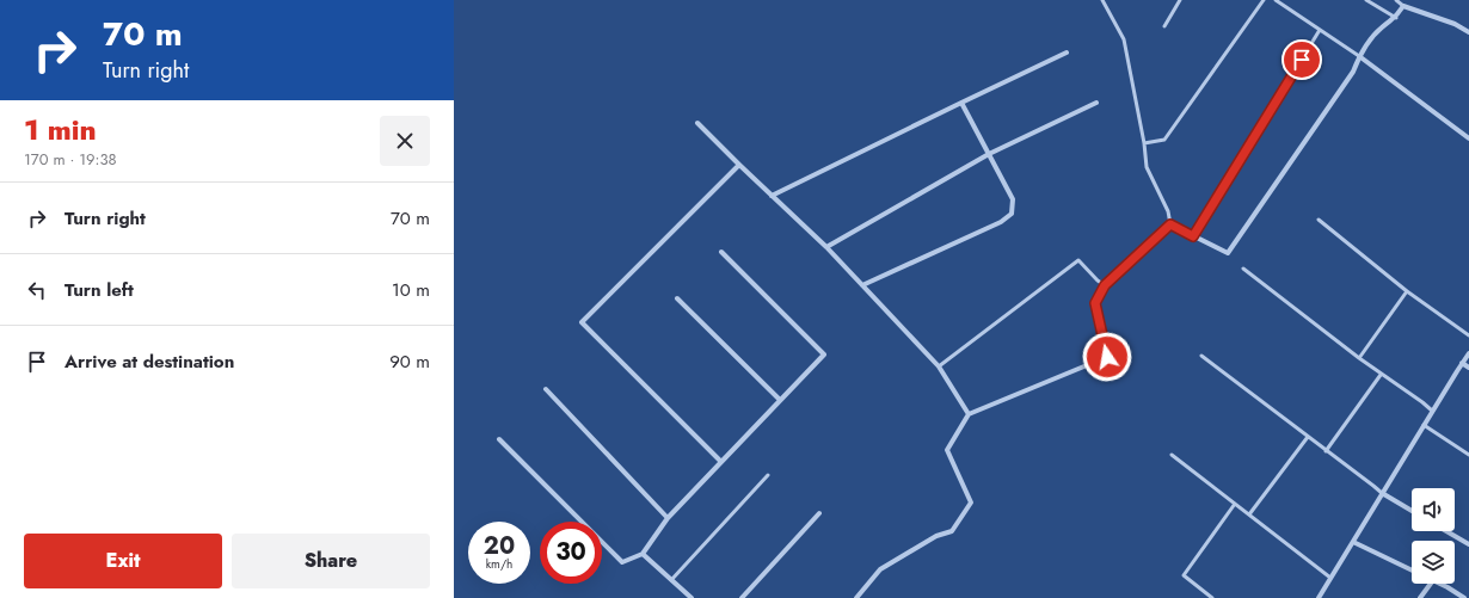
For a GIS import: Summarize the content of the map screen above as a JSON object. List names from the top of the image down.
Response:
{
  "page": {
    "turn": ["70 m", "Turn right"],
    "heading": ["1 min", "170 m · 19:38"],
    "list": [
      {
        "name": "Turn right",
        "value": "70 m"
      },
      {
        "name": "Turn left",
        "value": "10 m"
      },
      {
        "name": "Arrive at destination",
        "value": "90 m"
      }
    ],
    "speed": "20 km/h",
    "limit": "30",
    "buttons": ["Exit", "Share"]
  }
}
